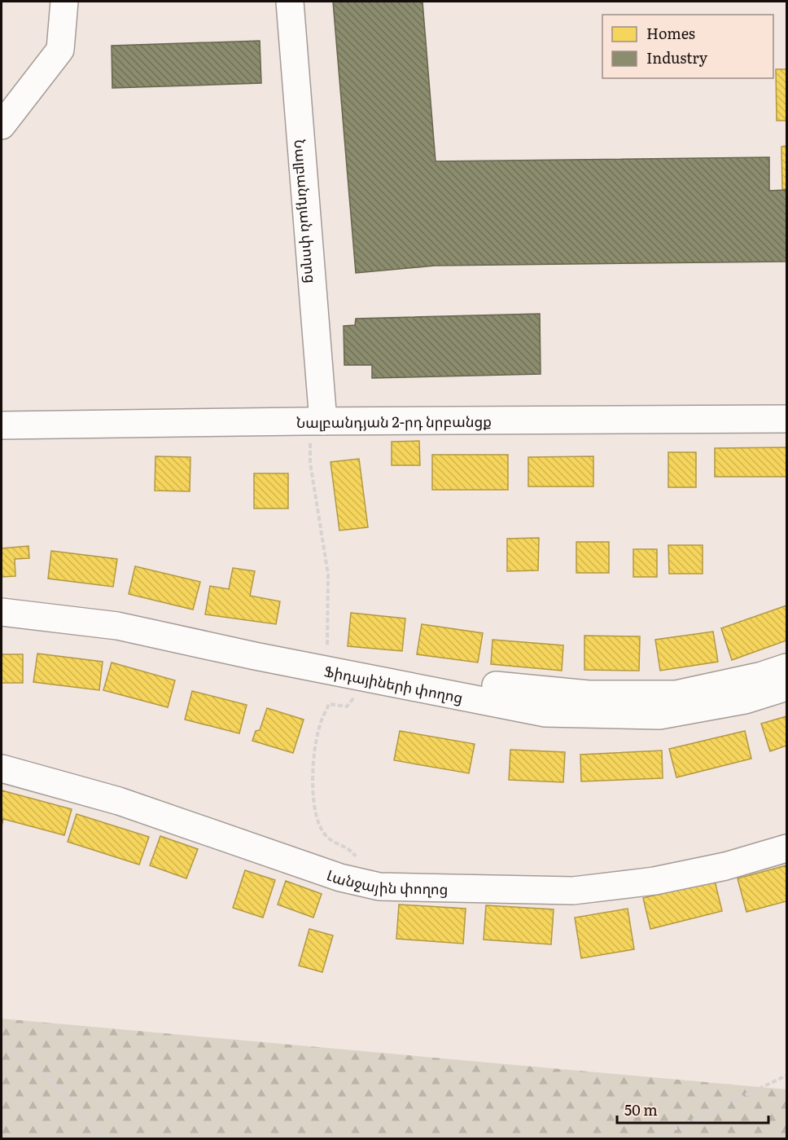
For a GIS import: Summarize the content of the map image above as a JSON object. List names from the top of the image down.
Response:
{
  "streets": {
    "street": [
      "Նալբանդյան փողոց",
      "Նալբանդյան 2-րդ նրբանցք",
      "Ֆիդայիների փողոց",
      "Լանջային փողոց"
    ]
  },
  "crossings": [
    ["Նալբանդյան փողոց", "Նալբանդյան 2-րդ նրբանցք"]
  ],
  "legend": ["Homes", "Industry"],
  "scale_bar": "50 m"
}
